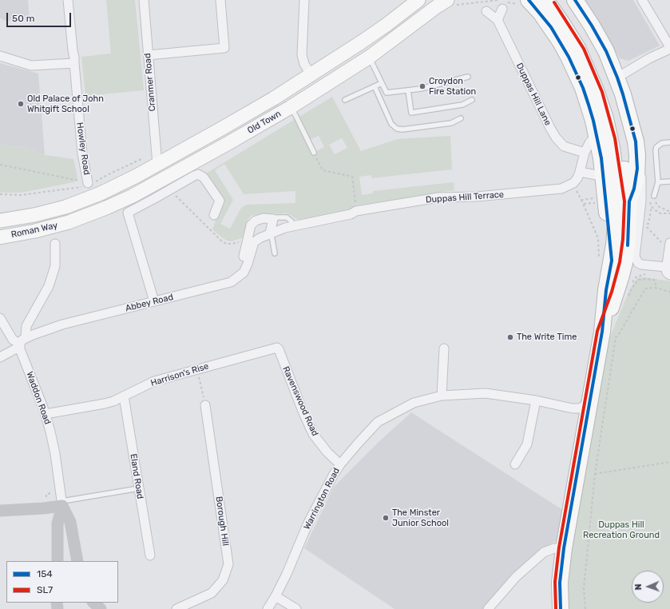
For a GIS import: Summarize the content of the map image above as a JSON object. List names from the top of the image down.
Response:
{
  "streets": {
    "main road": ["Old Town", "Roman Way"],
    "street": [
      "Cranmer Road",
      "Duppas Hill Lane",
      "Howley Road",
      "Duppas Hill Terrace",
      "Abbey Road",
      "Harrison's Rise",
      "Waddon Road",
      "Ravenswood Road",
      "Eland Road",
      "Warrington Road",
      "Borough Hill"
    ]
  },
  "crossings": [
    ["Cranmer Road", "Old Town"],
    ["Old Town", "Roman Way"],
    ["Duppas Hill Terrace", "Abbey Road"],
    ["Abbey Road", "Waddon Road"],
    ["Harrison's Rise", "Waddon Road"],
    ["Harrison's Rise", "Ravenswood Road"],
    ["Harrison's Rise", "Eland Road"],
    ["Ravenswood Road", "Warrington Road"]
  ],
  "parks": ["Duppas Hill Recreation Ground"],
  "places": [
    "Croydon Fire Station",
    "Old Palace of John Whitgift School",
    "The Write Time",
    "The Minster Junior School"
  ],
  "lines": ["transit line 154", "transit line SL7"],
  "legend": ["154", "SL7"],
  "scale_bar": "50 m",
  "north": "left"
}
